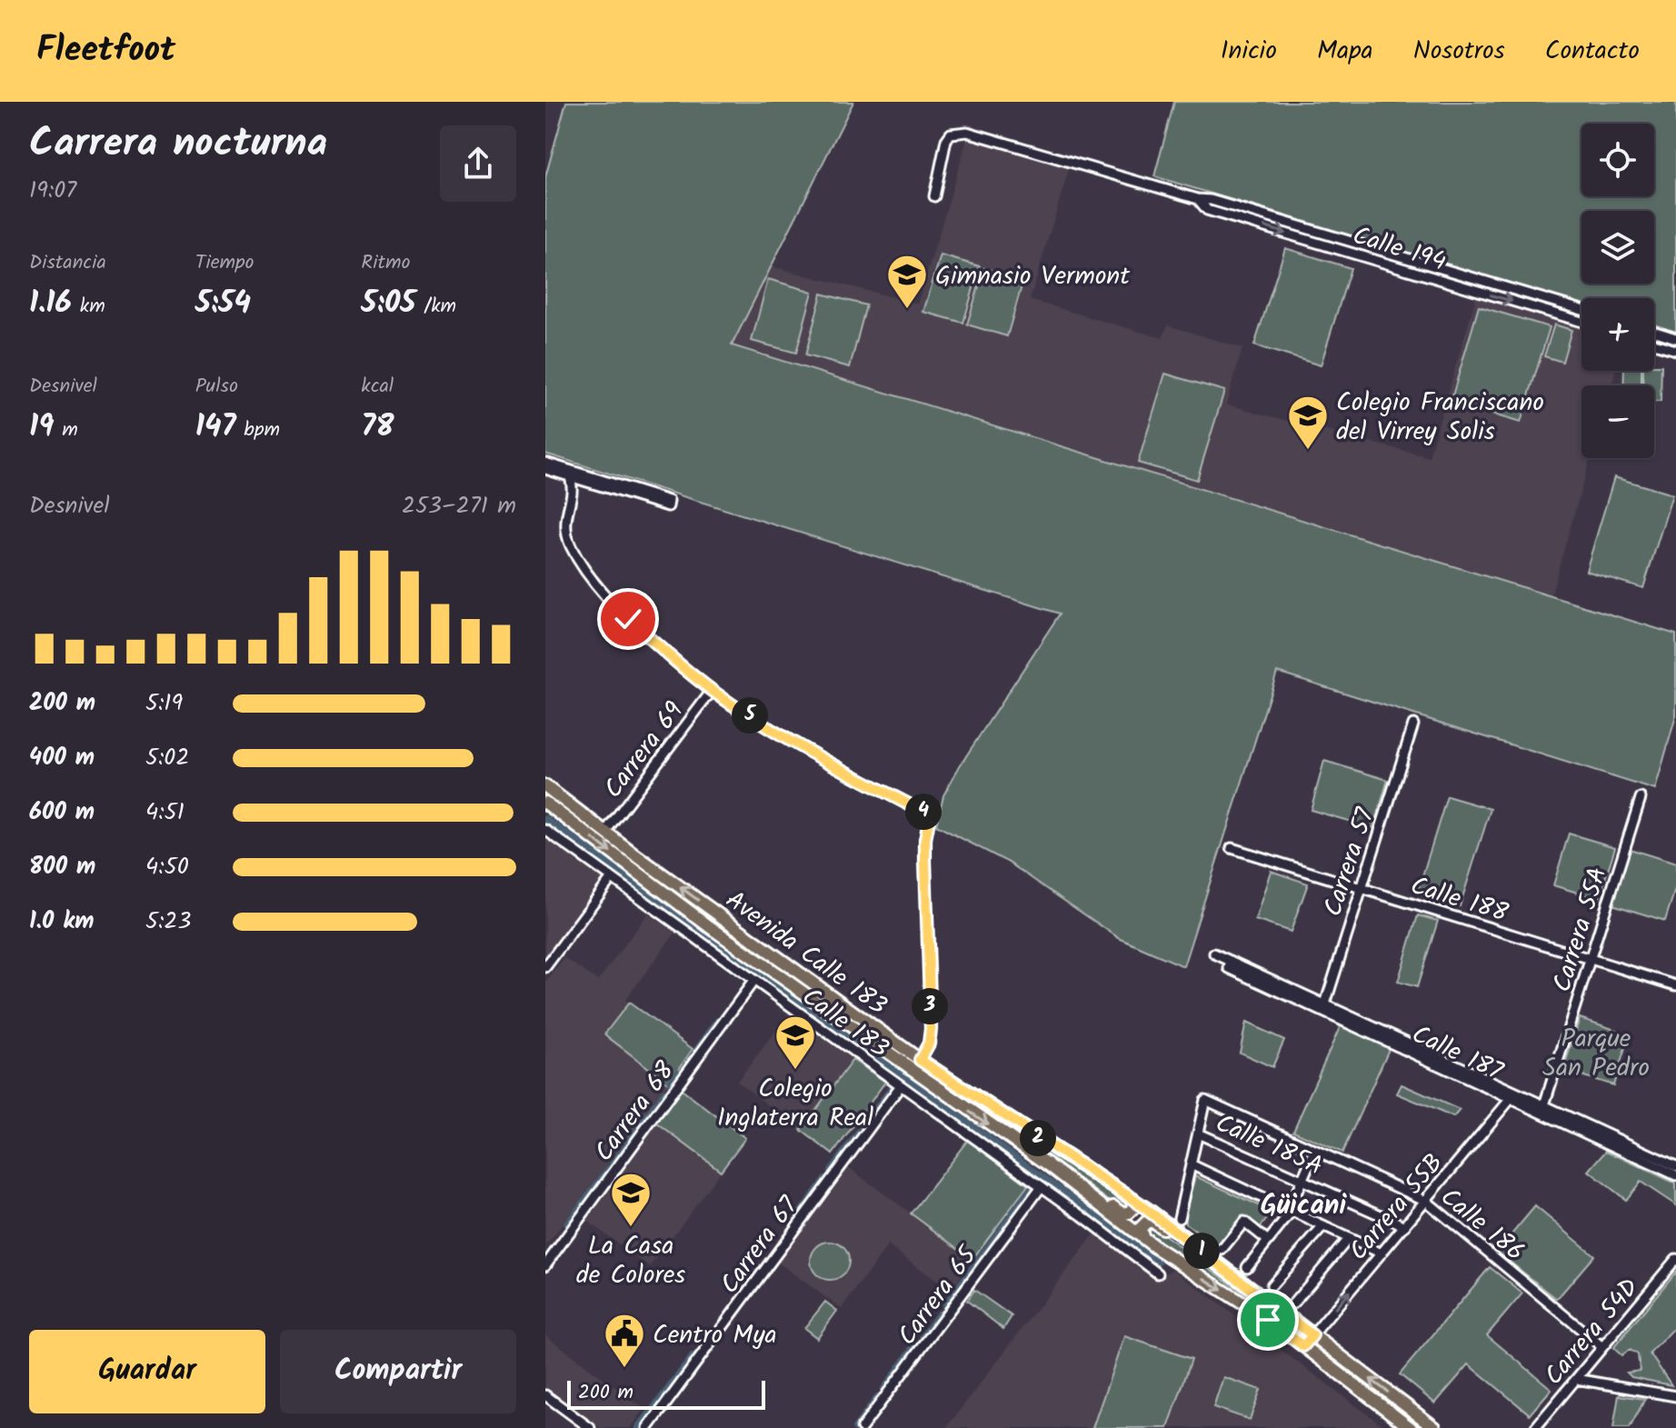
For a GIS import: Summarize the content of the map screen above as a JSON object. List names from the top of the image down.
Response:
{
  "streets": {
    "main road": ["Avenida Calle 183"],
    "street": [
      "Calle 194",
      "Carrera 69",
      "Carrera 57",
      "Calle 188",
      "Carrera 55A",
      "Calle 183",
      "Calle 187",
      "Carrera 68",
      "Calle 185A",
      "Carrera 55B",
      "Calle 186",
      "Carrera 67",
      "Carrera 65",
      "Carrera 54D"
    ]
  },
  "crossings": [
    ["Carrera 69", "Avenida Calle 183"],
    ["Carrera 57", "Calle 188"],
    ["Carrera 57", "Calle 187"],
    ["Calle 188", "Carrera 55A"],
    ["Carrera 55A", "Calle 187"],
    ["Avenida Calle 183", "Carrera 55B"],
    ["Calle 183", "Carrera 68"],
    ["Calle 183", "Carrera 67"],
    ["Calle 183", "Carrera 65"],
    ["Calle 187", "Carrera 55B"],
    ["Calle 185A", "Carrera 55B"],
    ["Calle 185A", "Calle 186"],
    ["Carrera 55B", "Calle 186"],
    ["Calle 186", "Carrera 54D"]
  ],
  "districts": ["Güicani"],
  "parks": ["Parque San Pedro"],
  "places": {
    "school or university": [
      "Gimnasio Vermont",
      "Colegio Franciscano del Virrey Solis",
      "Colegio Inglaterra Real",
      "La Casa de Colores"
    ],
    "public building": ["Centro Mya"]
  },
  "scale_bar": "200 m",
  "page": {
    "header": "Fleetfoot",
    "nav": [
      "Inicio",
      "Mapa",
      "Nosotros",
      "Contacto"
    ],
    "heading": ["Carrera nocturna", "19:07"],
    "map_buttons": ["+", "−"],
    "stats": [
      ["Distancia", "1.16 km"],
      ["Tiempo", "5:54"],
      ["Ritmo", "5:05 /km"],
      ["Desnivel", "19 m"],
      ["Pulso", "147 bpm"],
      ["kcal", "78"]
    ],
    "chart": ["Desnivel", "253–271 m"],
    "list": [
      {
        "name": "200 m",
        "note": "5:19"
      },
      {
        "name": "400 m",
        "note": "5:02"
      },
      {
        "name": "600 m",
        "note": "4:51"
      },
      {
        "name": "800 m",
        "note": "4:50"
      },
      {
        "name": "1.0 km",
        "note": "5:23"
      }
    ],
    "pins": [
      "5",
      "4",
      "3",
      "2",
      "1"
    ],
    "buttons": ["Guardar", "Compartir"],
    "scale": "200 m"
  }
}
